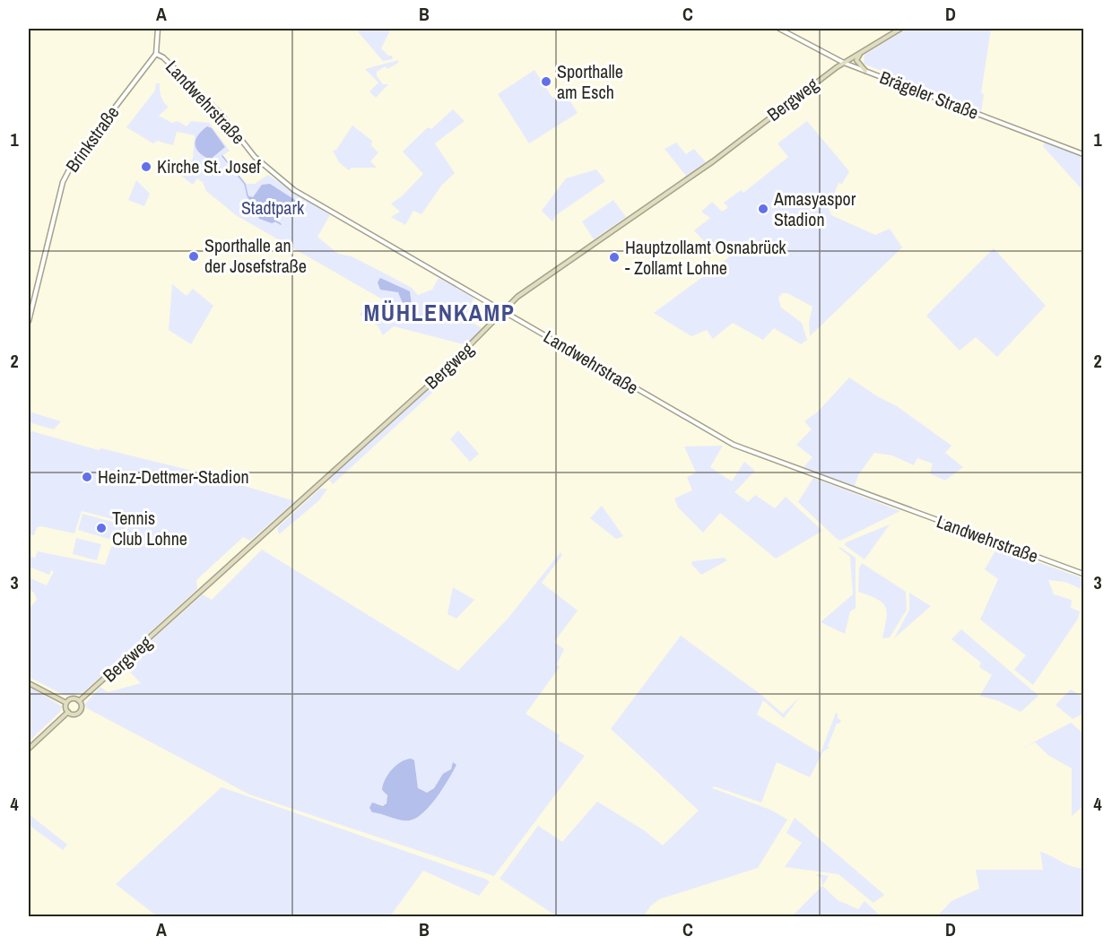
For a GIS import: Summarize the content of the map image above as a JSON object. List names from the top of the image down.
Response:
{
  "streets": {
    "main road": ["Bergweg"],
    "street": ["Brägeler Straße", "Landwehrstraße", "Brinkstraße"]
  },
  "crossings": [
    ["Brägeler Straße", "Bergweg"],
    ["Bergweg", "Landwehrstraße"],
    ["Landwehrstraße", "Brinkstraße"]
  ],
  "districts": ["MÜHLENKAMP"],
  "parks": ["Stadtpark"],
  "places": [
    "Sporthalle am Esch",
    "Kirche St. Josef",
    "Amasyaspor Stadion",
    "Sporthalle an der Josefstraße",
    "Hauptzollamt Osnabrück - Zollamt Lohne",
    "Heinz-Dettmer-Stadion",
    "Tennis Club Lohne"
  ],
  "grid": {
    "columns": [
      "A",
      "B",
      "C",
      "D"
    ],
    "rows": [
      "1",
      "2",
      "3",
      "4"
    ]
  }
}
